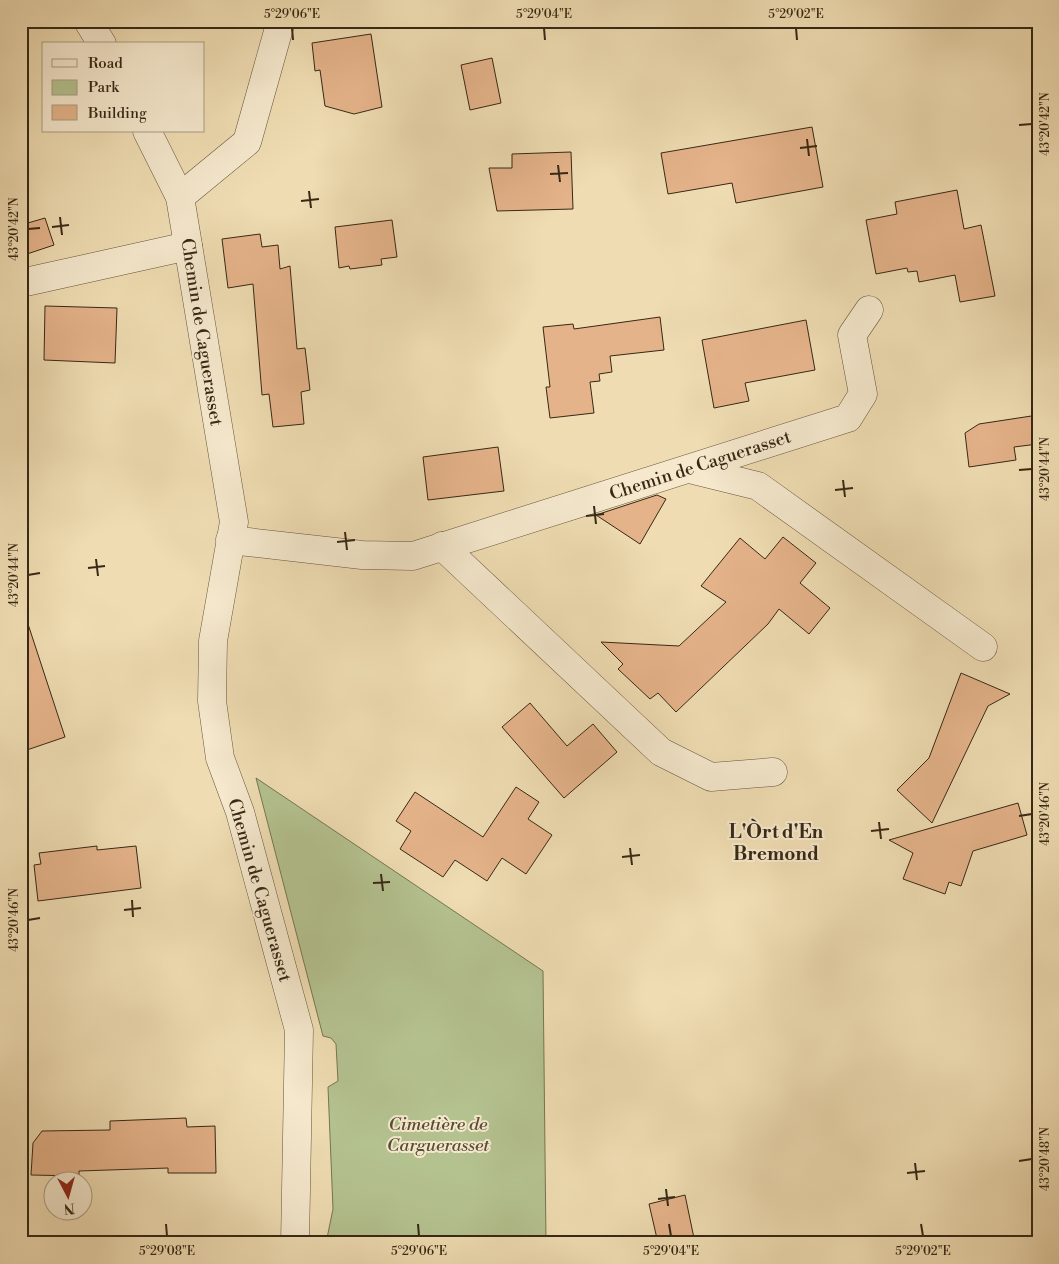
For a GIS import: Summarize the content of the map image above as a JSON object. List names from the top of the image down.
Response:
{
  "streets": {
    "street": ["Chemin de Caguerasset"]
  },
  "districts": ["L'Òrt d'En Bremond"],
  "parks": ["Cimetière de Carguerasset"],
  "legend": ["Road", "Park", "Building"],
  "north": "bottom",
  "coordinates": [
    "5°29'06\"E",
    "5°29'04\"E",
    "5°29'02\"E",
    "43°20'42\"N",
    "43°20'44\"N",
    "43°20'46\"N",
    "43°20'48\"N",
    "5°29'08\"E"
  ]
}
